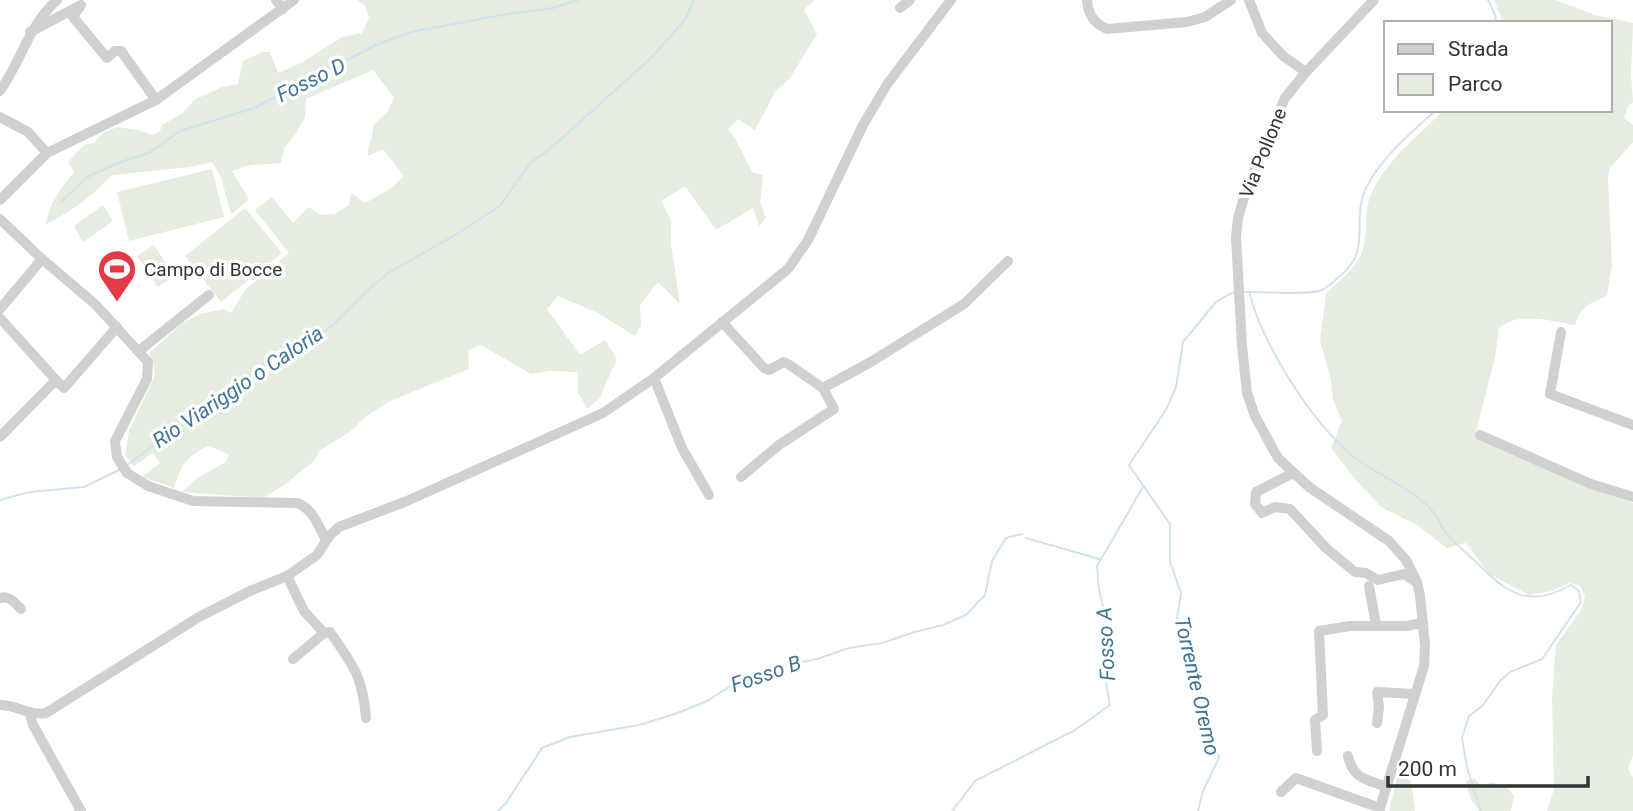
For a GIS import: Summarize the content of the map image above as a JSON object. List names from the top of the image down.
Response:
{
  "streets": {
    "street": ["Via Pollone"]
  },
  "water": [
    "Fosso D",
    "Rio Viariggio o Caloria",
    "Fosso A",
    "Fosso B",
    "Torrente Oremo"
  ],
  "places": {
    "sports": ["Campo di Bocce"]
  },
  "legend": ["Strada", "Parco"],
  "scale_bar": "200 m"
}
